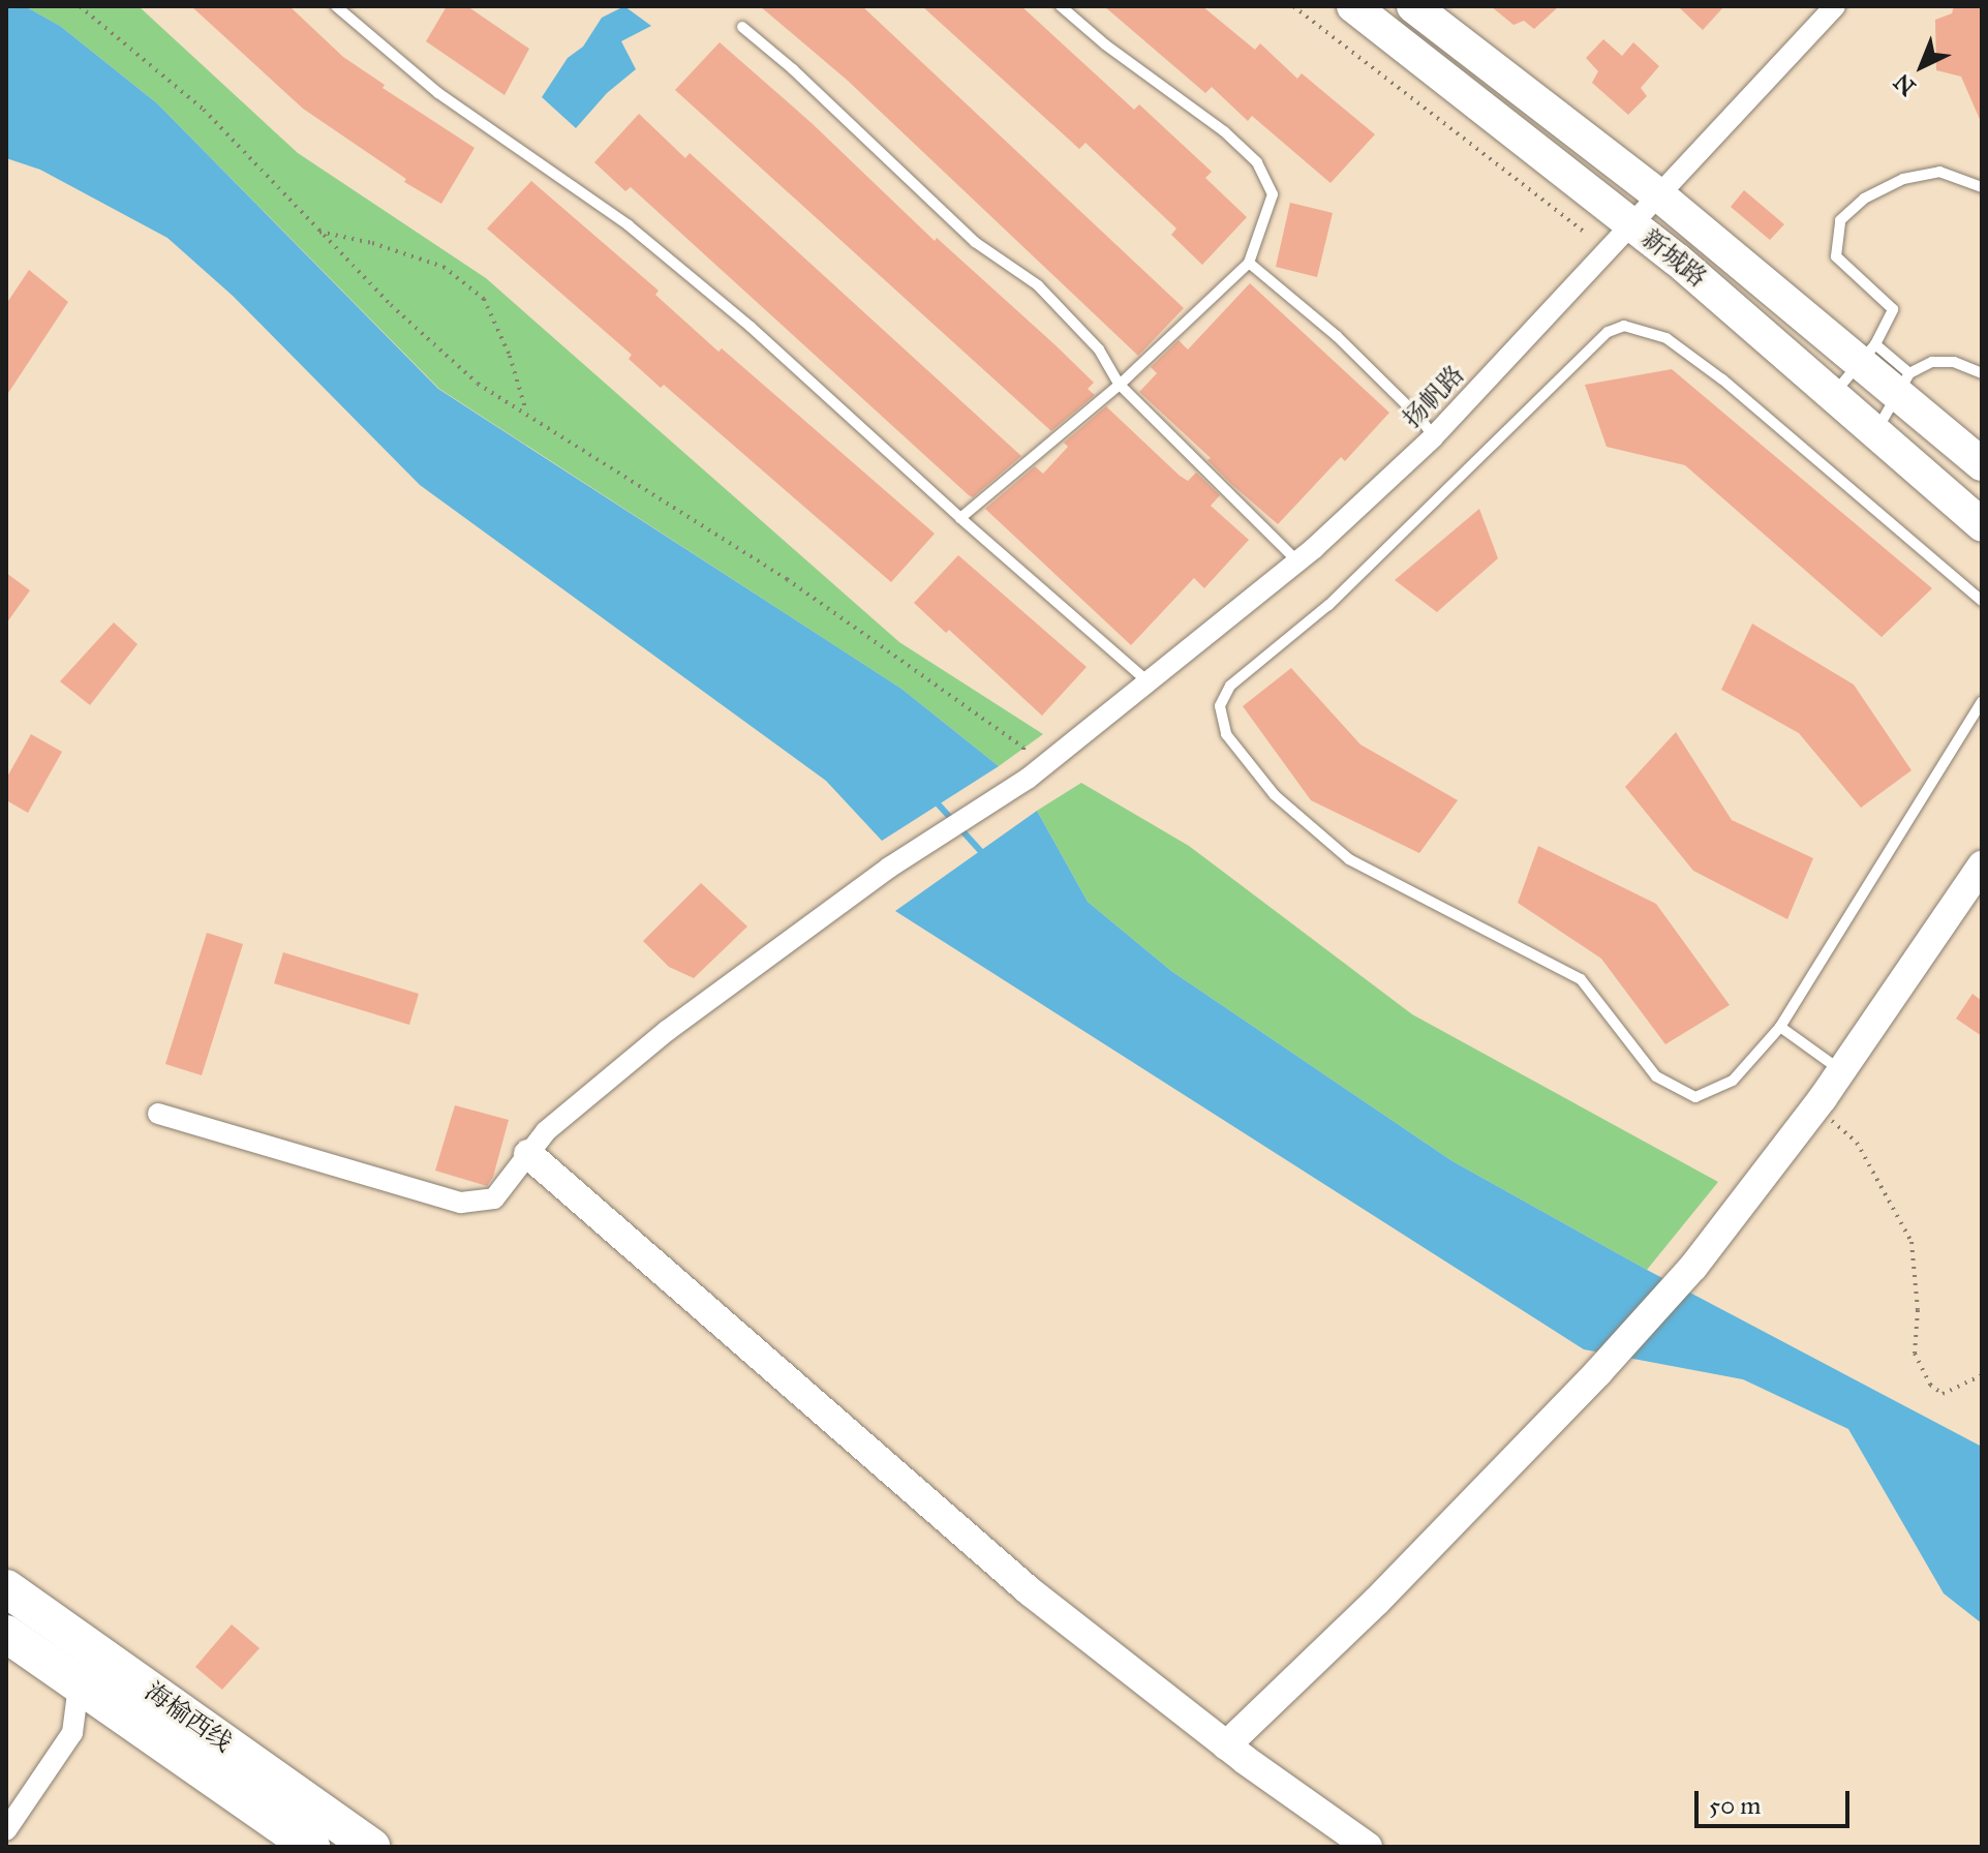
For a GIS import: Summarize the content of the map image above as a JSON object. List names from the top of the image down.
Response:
{
  "streets": {
    "highway": ["海榆西线"],
    "main road": ["新城路"],
    "street": ["扬帆路"]
  },
  "crossings": [
    ["新城路", "扬帆路"]
  ],
  "scale_bar": "50 m",
  "north": "bottom left"
}
